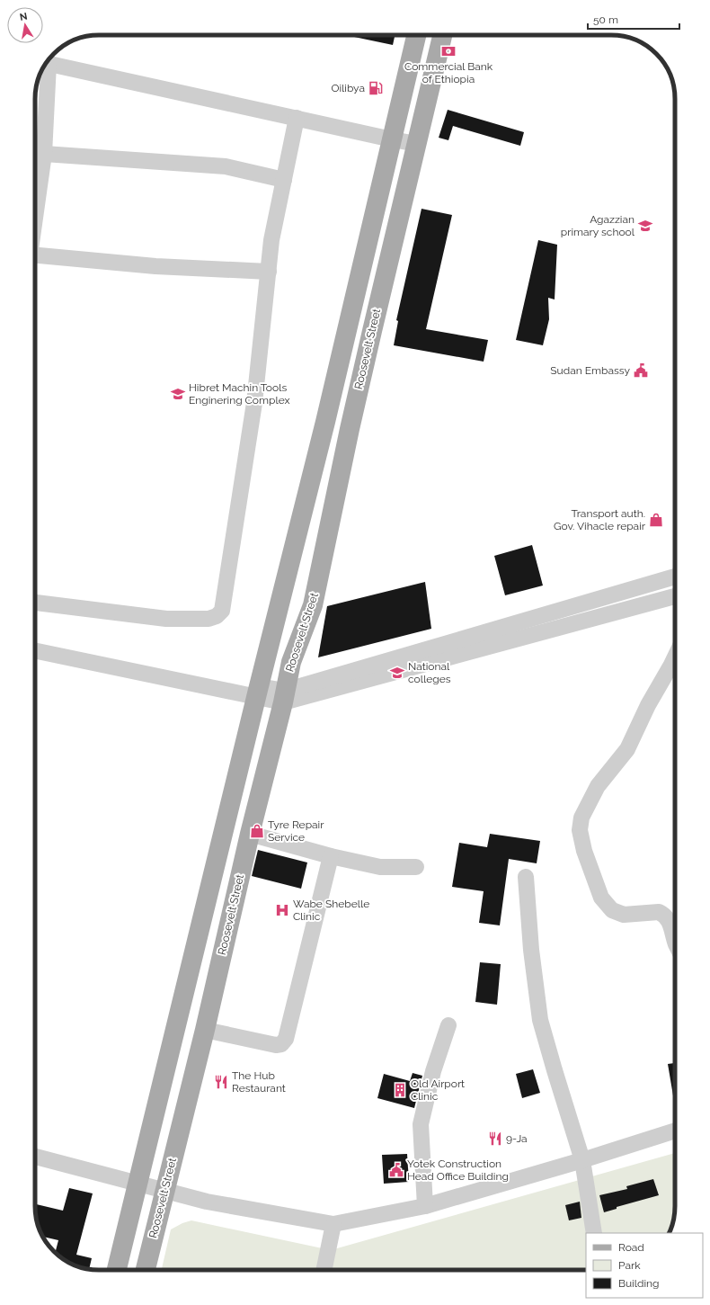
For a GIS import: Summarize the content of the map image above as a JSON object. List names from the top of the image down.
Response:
{
  "streets": {
    "main road": ["Roosevelt Street"]
  },
  "places": {
    "bank": ["Commercial Bank of Ethiopia"],
    "fuel station": ["Oilibya"],
    "school or university": ["Agazzian primary school", "Hibret Machin Tools Enginering Complex", "National colleges"],
    "public building": ["Sudan Embassy", "Yotek Construction Head Office Building"],
    "shop": ["Transport auth. Gov. Vihacle repair", "Tyre Repair Service"],
    "hospital": ["Wabe Shebelle Clinic"],
    "restaurant": ["The Hub Restaurant", "9-Ja"],
    "building": ["Old Airport Clinic"]
  },
  "legend": ["Road", "Park", "Building"],
  "scale_bar": "50 m",
  "north": "top"
}
